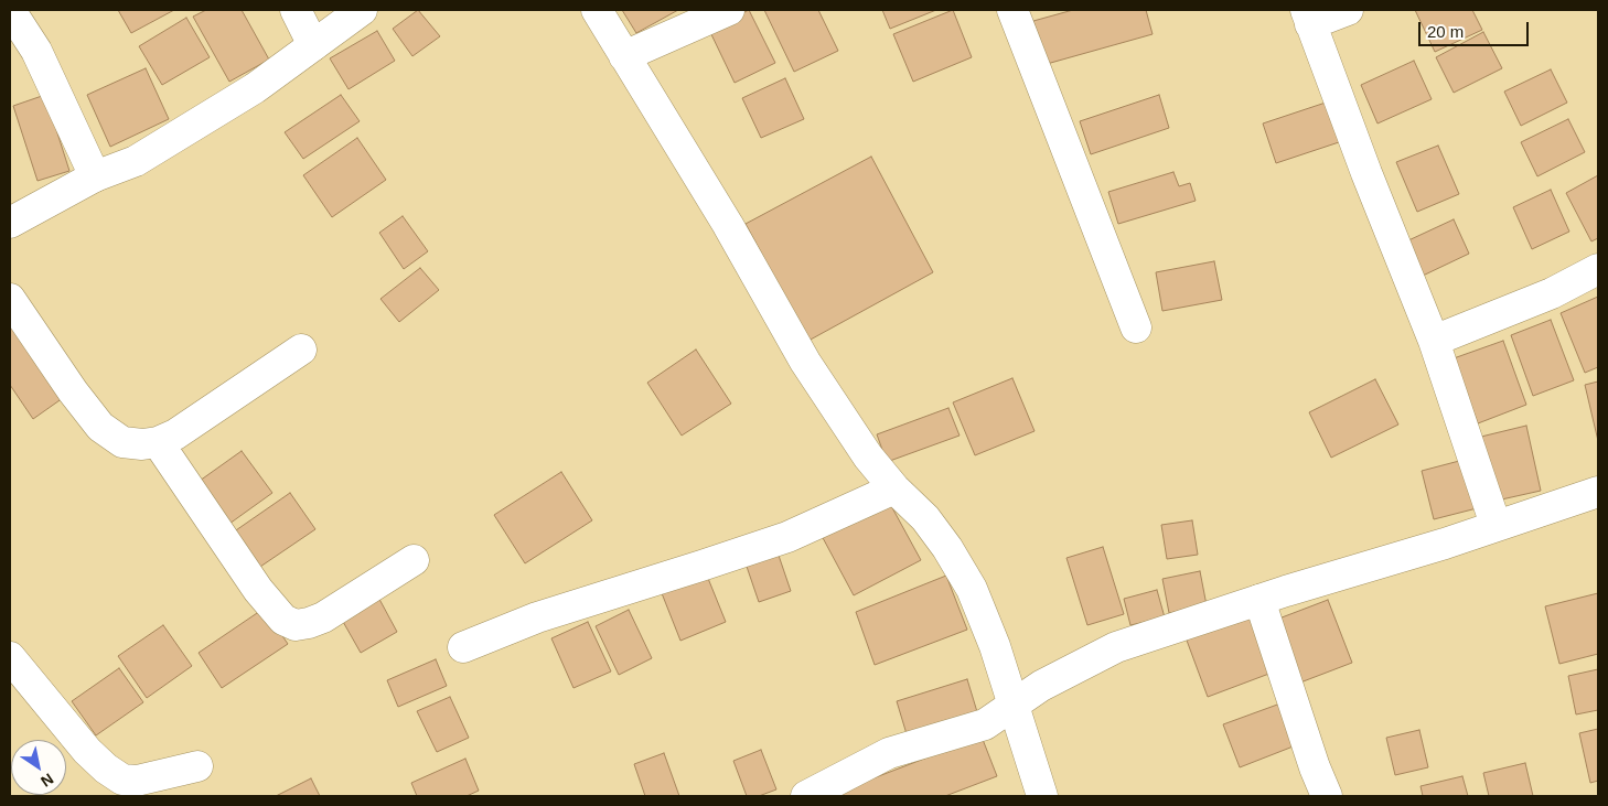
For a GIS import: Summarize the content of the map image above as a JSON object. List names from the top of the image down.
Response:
{
  "scale_bar": "20 m",
  "north": "bottom right"
}
